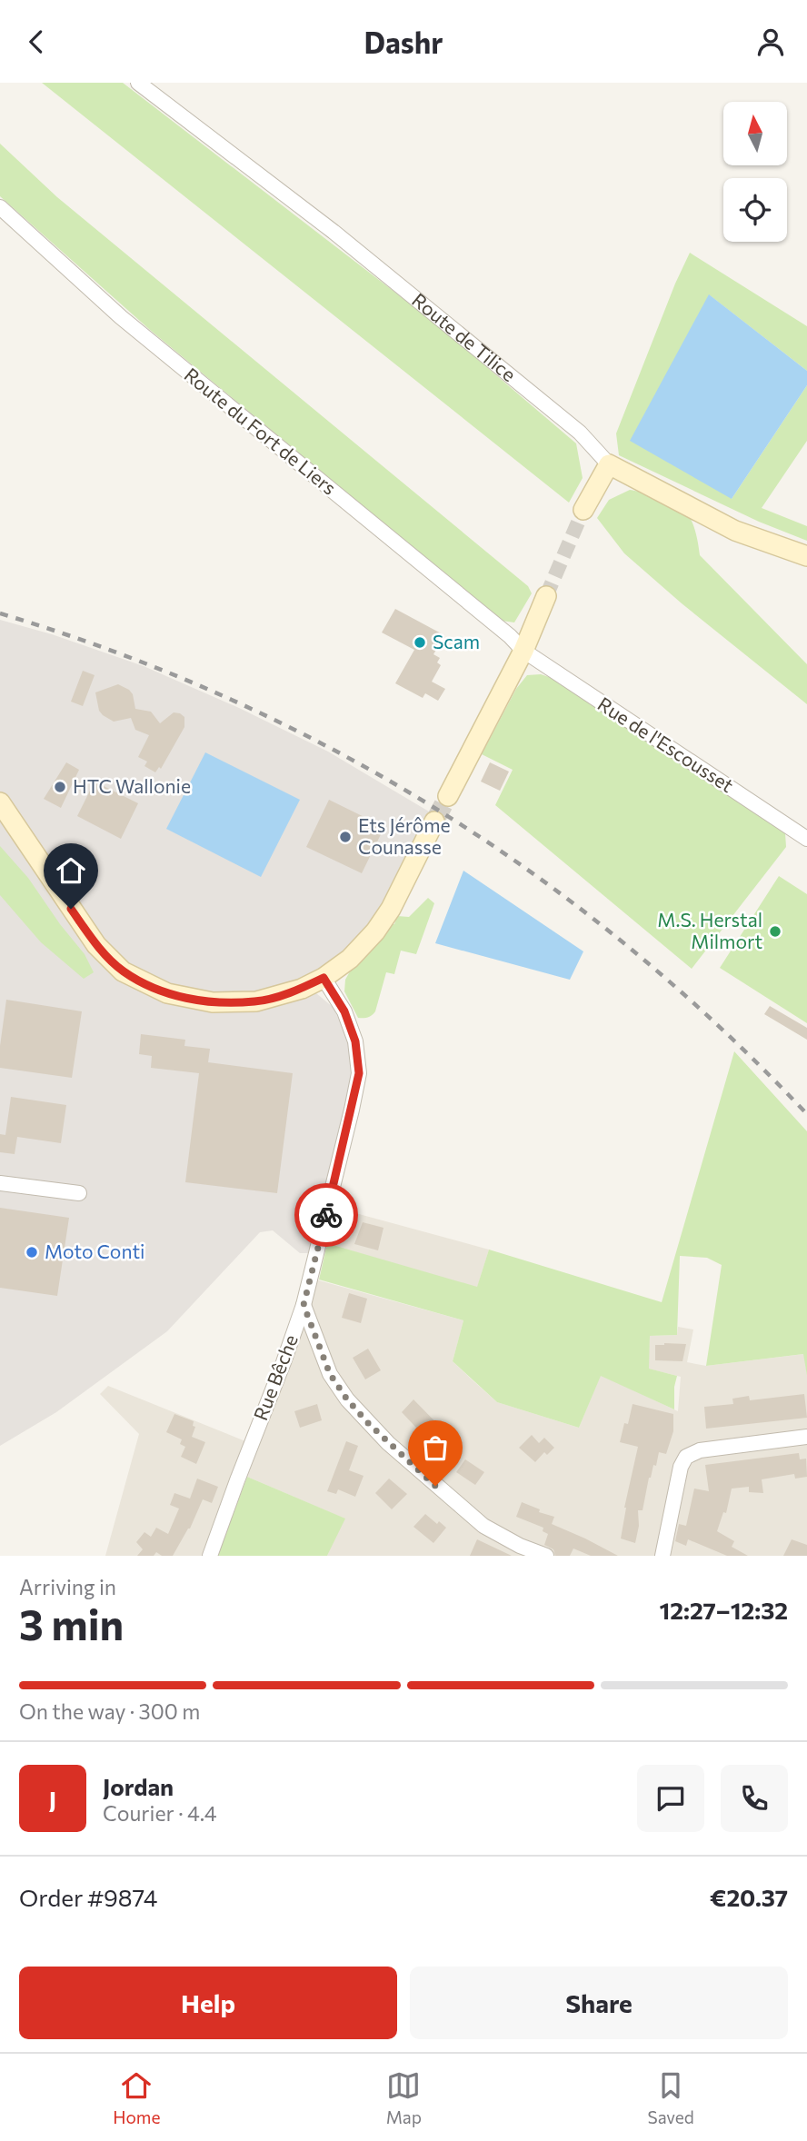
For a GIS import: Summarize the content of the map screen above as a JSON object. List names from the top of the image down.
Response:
{
  "streets": {
    "street": [
      "Route de Tilice",
      "Route du Fort de Liers",
      "Rue de l'Escousset",
      "Rue Bêche"
    ]
  },
  "crossings": [
    ["Route du Fort de Liers", "Rue de l'Escousset"]
  ],
  "places": [
    "Scam",
    "HTC Wallonie",
    "Ets Jérôme Counasse",
    "M.S. Herstal Milmort",
    "Moto Conti"
  ],
  "north": "top",
  "page": {
    "header": "Dashr",
    "heading": ["3 min", "Arriving in", "12:27–12:32"],
    "panel": [
      "Jordan",
      "Courier · 4.4",
      "Order #9874",
      "€20.37"
    ],
    "bar": "On the way · 300 m",
    "round": "J",
    "buttons": ["Help", "Share"],
    "tabs": ["Home", "Map", "Saved"]
  }
}
